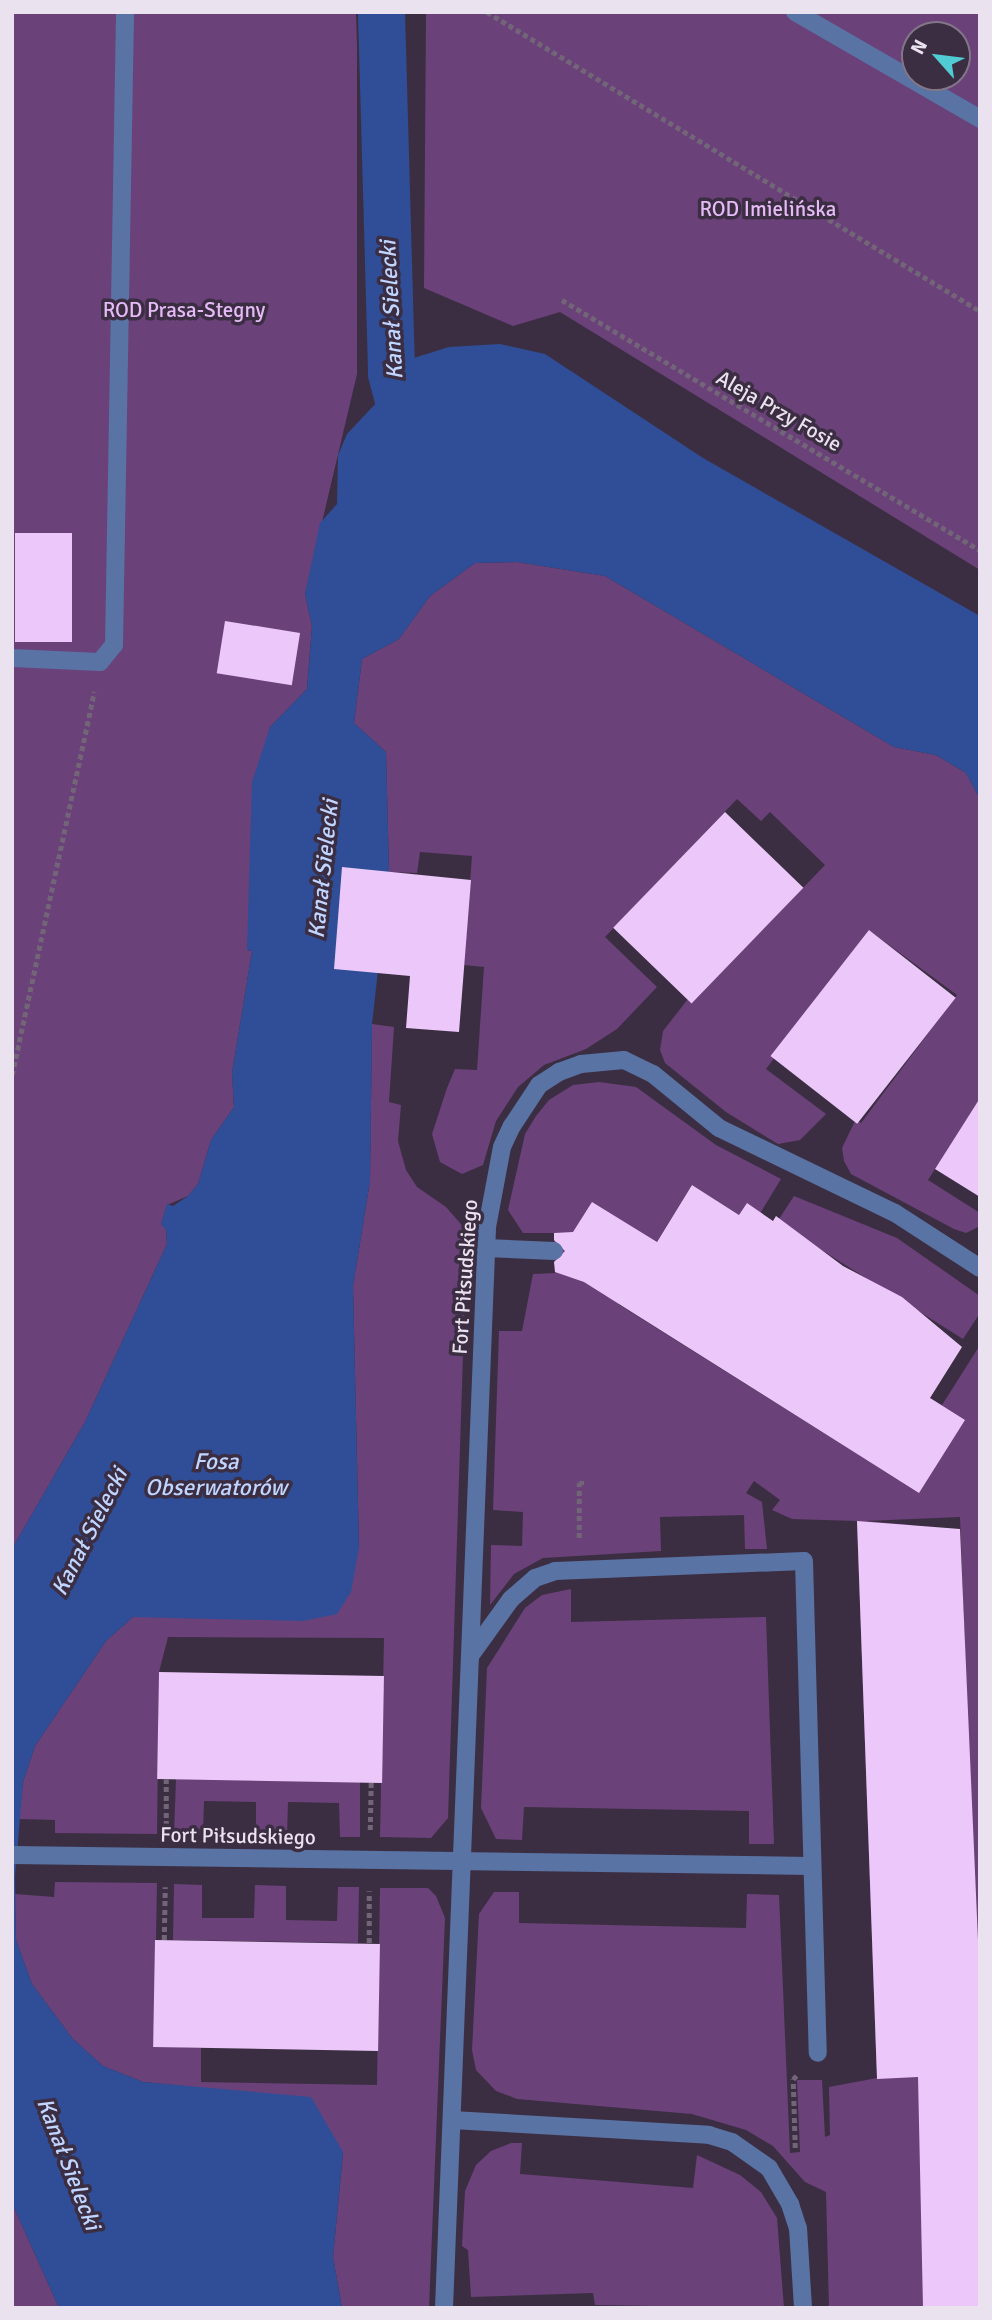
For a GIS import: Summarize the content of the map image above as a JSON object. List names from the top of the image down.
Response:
{
  "streets": {
    "street": ["Fort Piłsudskiego"],
    "path": ["Aleja Przy Fosie"]
  },
  "water": ["Kanał Sielecki", "Fosa Obserwatorów"],
  "parks": ["ROD Imielińska", "ROD Prasa-Stegny"],
  "north": "top left"
}
